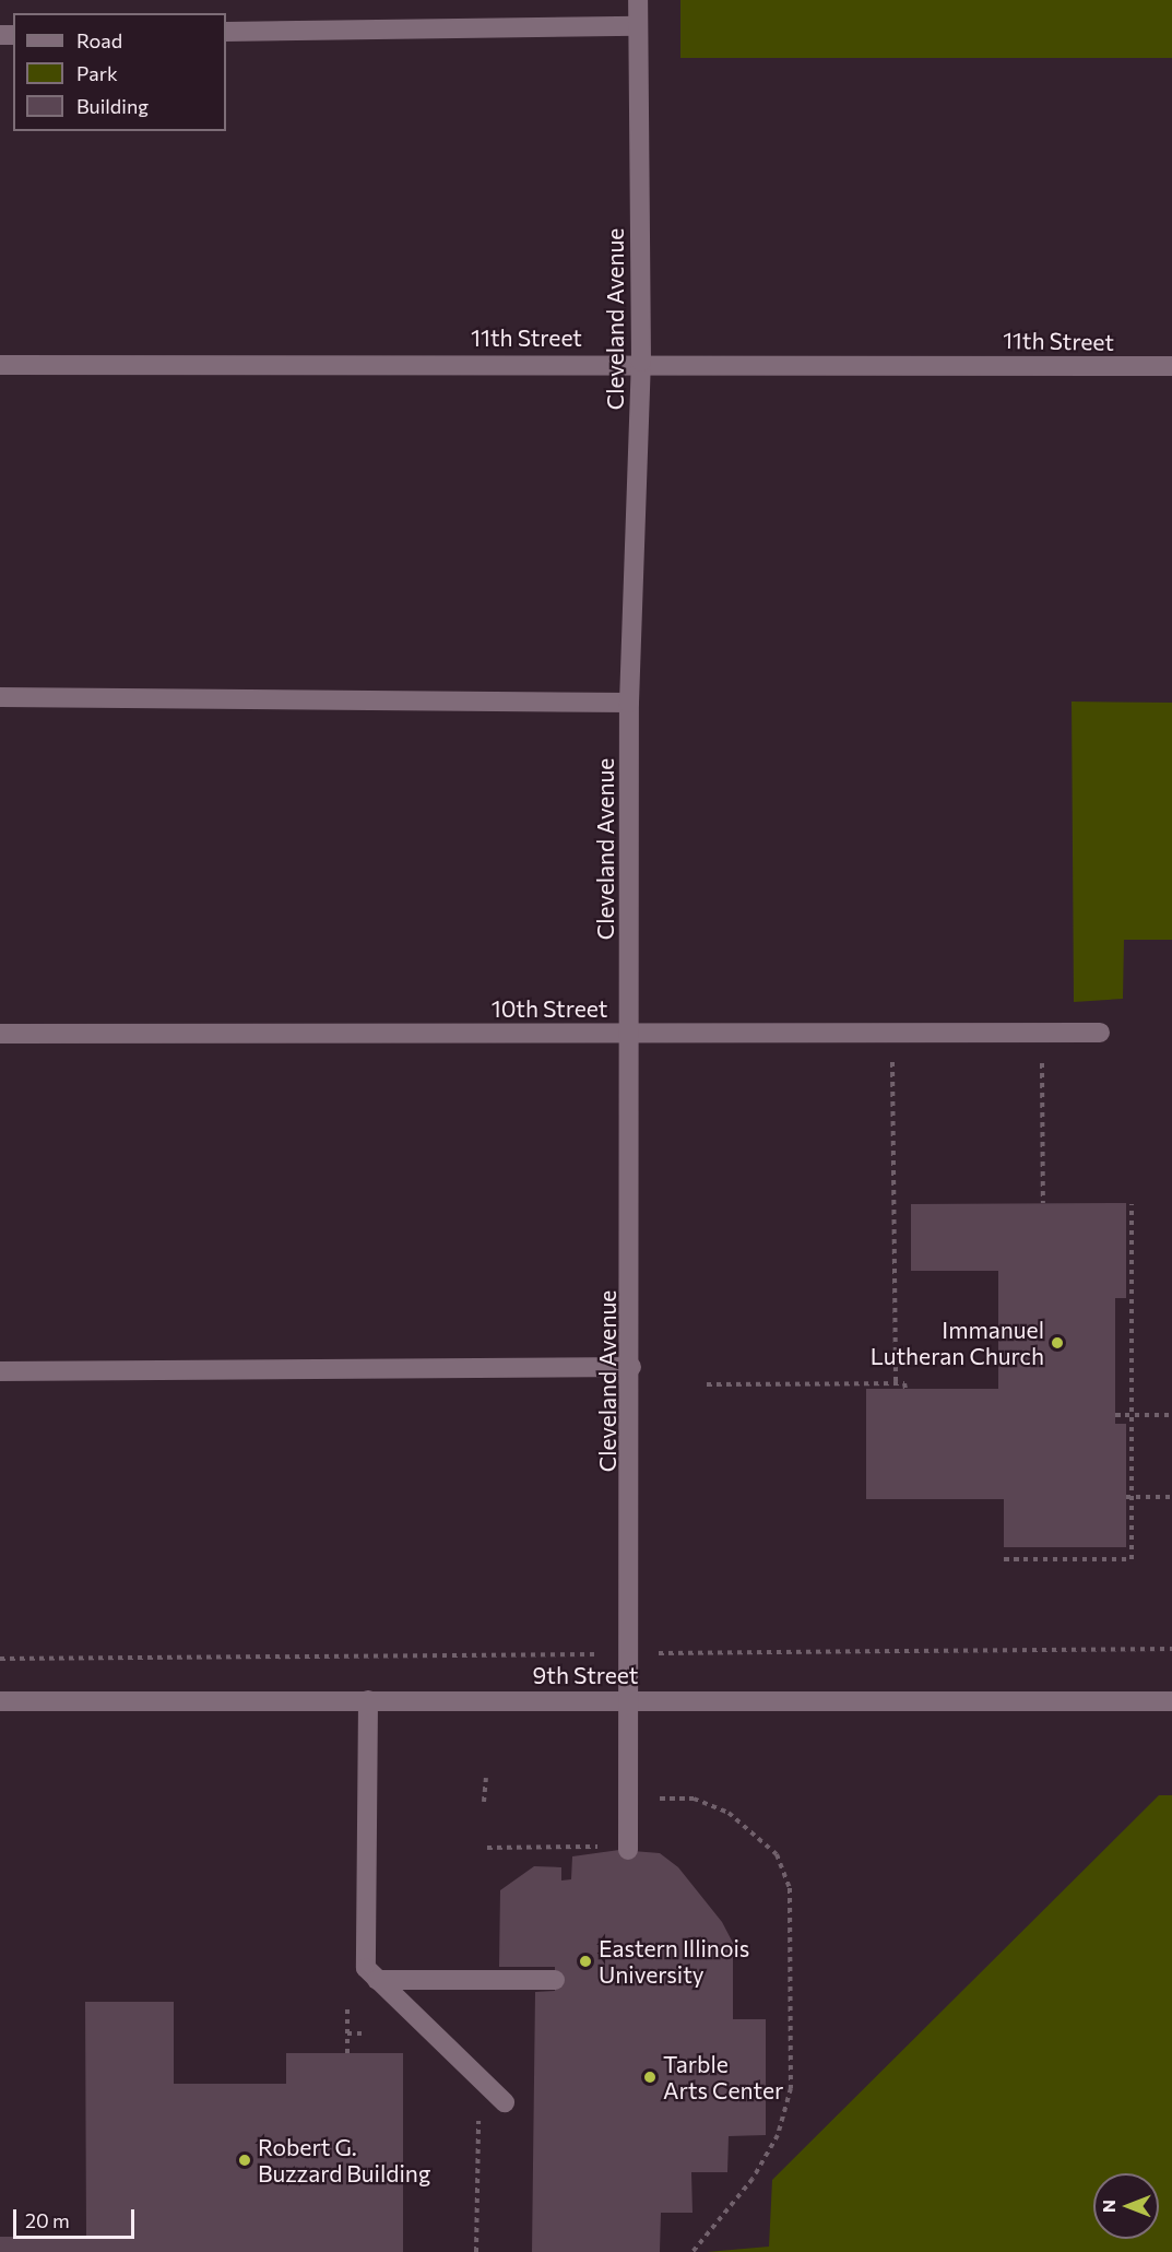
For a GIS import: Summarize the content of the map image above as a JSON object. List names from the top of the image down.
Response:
{
  "streets": {
    "street": [
      "Cleveland Avenue",
      "11th Street",
      "10th Street",
      "9th Street"
    ]
  },
  "crossings": [
    ["Cleveland Avenue", "11th Street"],
    ["Cleveland Avenue", "10th Street"],
    ["Cleveland Avenue", "9th Street"]
  ],
  "places": [
    "Immanuel Lutheran Church",
    "Eastern Illinois University",
    "Tarble Arts Center",
    "Robert G. Buzzard Building"
  ],
  "legend": ["Road", "Park", "Building"],
  "scale_bar": "20 m",
  "north": "left"
}
